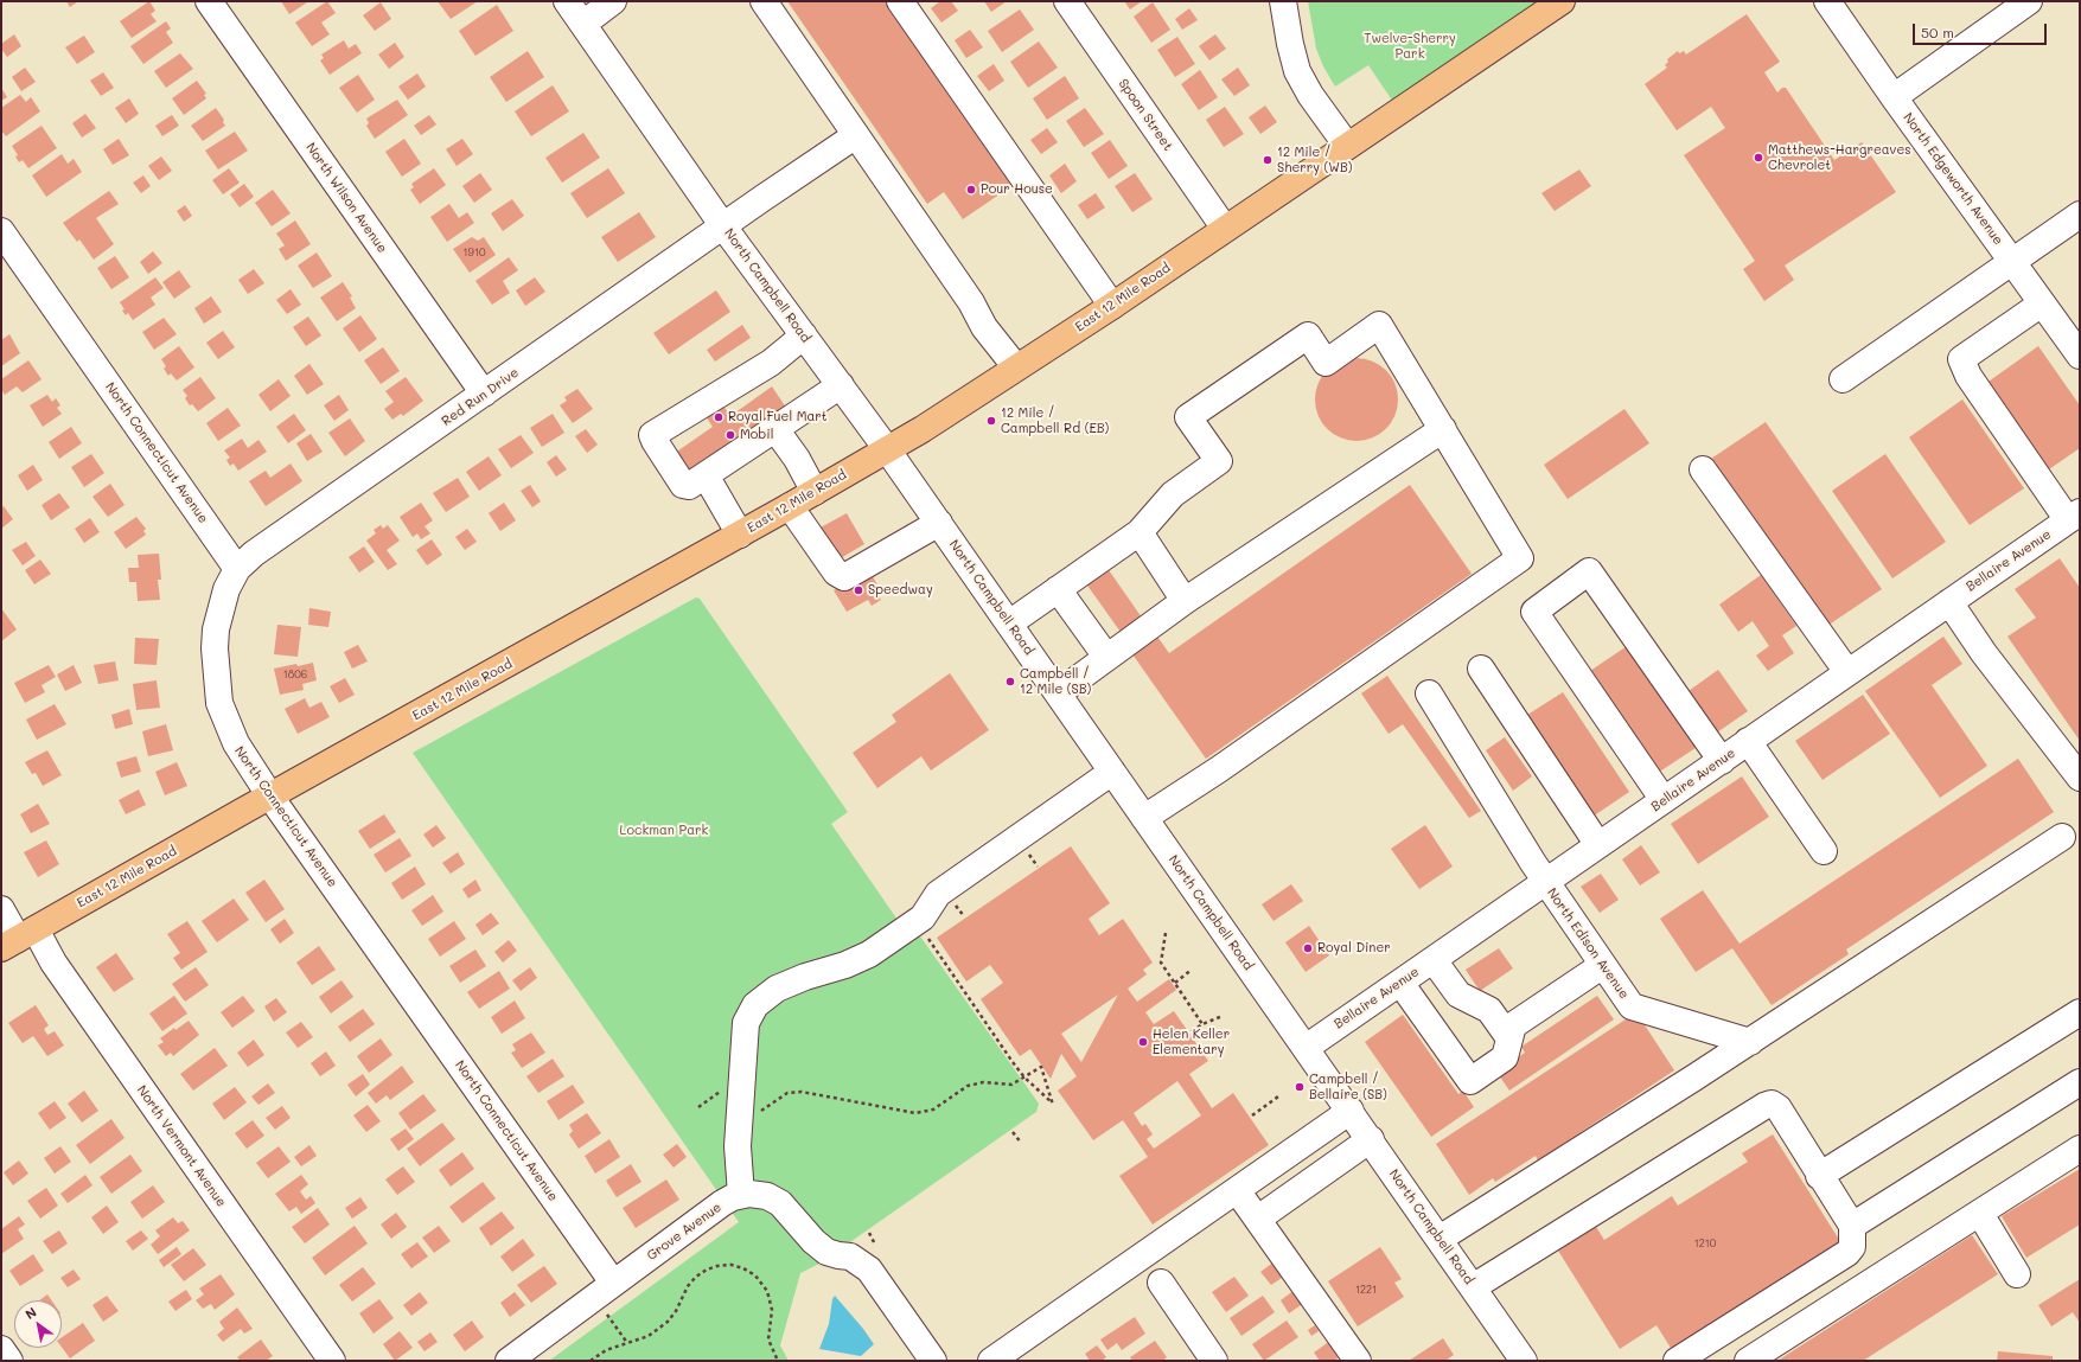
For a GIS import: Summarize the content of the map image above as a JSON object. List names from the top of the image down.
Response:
{
  "streets": {
    "main road": ["East 12 Mile Road"],
    "street": [
      "Spoon Street",
      "North Edgeworth Avenue",
      "North Wilson Avenue",
      "North Campbell Road",
      "Red Run Drive",
      "North Connecticut Avenue",
      "Bellaire Avenue",
      "North Edison Avenue",
      "North Vermont Avenue",
      "Grove Avenue"
    ]
  },
  "crossings": [
    ["Spoon Street", "East 12 Mile Road"],
    ["North Wilson Avenue", "Red Run Drive"],
    ["North Campbell Road", "East 12 Mile Road"],
    ["North Campbell Road", "Red Run Drive"],
    ["North Campbell Road", "Bellaire Avenue"],
    ["East 12 Mile Road", "North Connecticut Avenue"],
    ["East 12 Mile Road", "North Vermont Avenue"],
    ["Red Run Drive", "North Connecticut Avenue"],
    ["North Connecticut Avenue", "Grove Avenue"],
    ["Bellaire Avenue", "North Edison Avenue"]
  ],
  "parks": ["Twelve-Sherry Park", "Lockman Park"],
  "places": [
    "Matthews-Hargreaves Chevrolet",
    "12 Mile / Sherry (WB)",
    "Pour House",
    "Royal Fuel Mart",
    "12 Mile / Campbell Rd (EB)",
    "Mobil",
    "Speedway",
    "Campbell / 12 Mile (SB)",
    "Royal Diner",
    "Helen Keller Elementary",
    "Campbell / Bellaire (SB)"
  ],
  "house_numbers": [
    "1910",
    "1806",
    "1210",
    "1221"
  ],
  "scale_bar": "50 m",
  "north": "top left"
}
